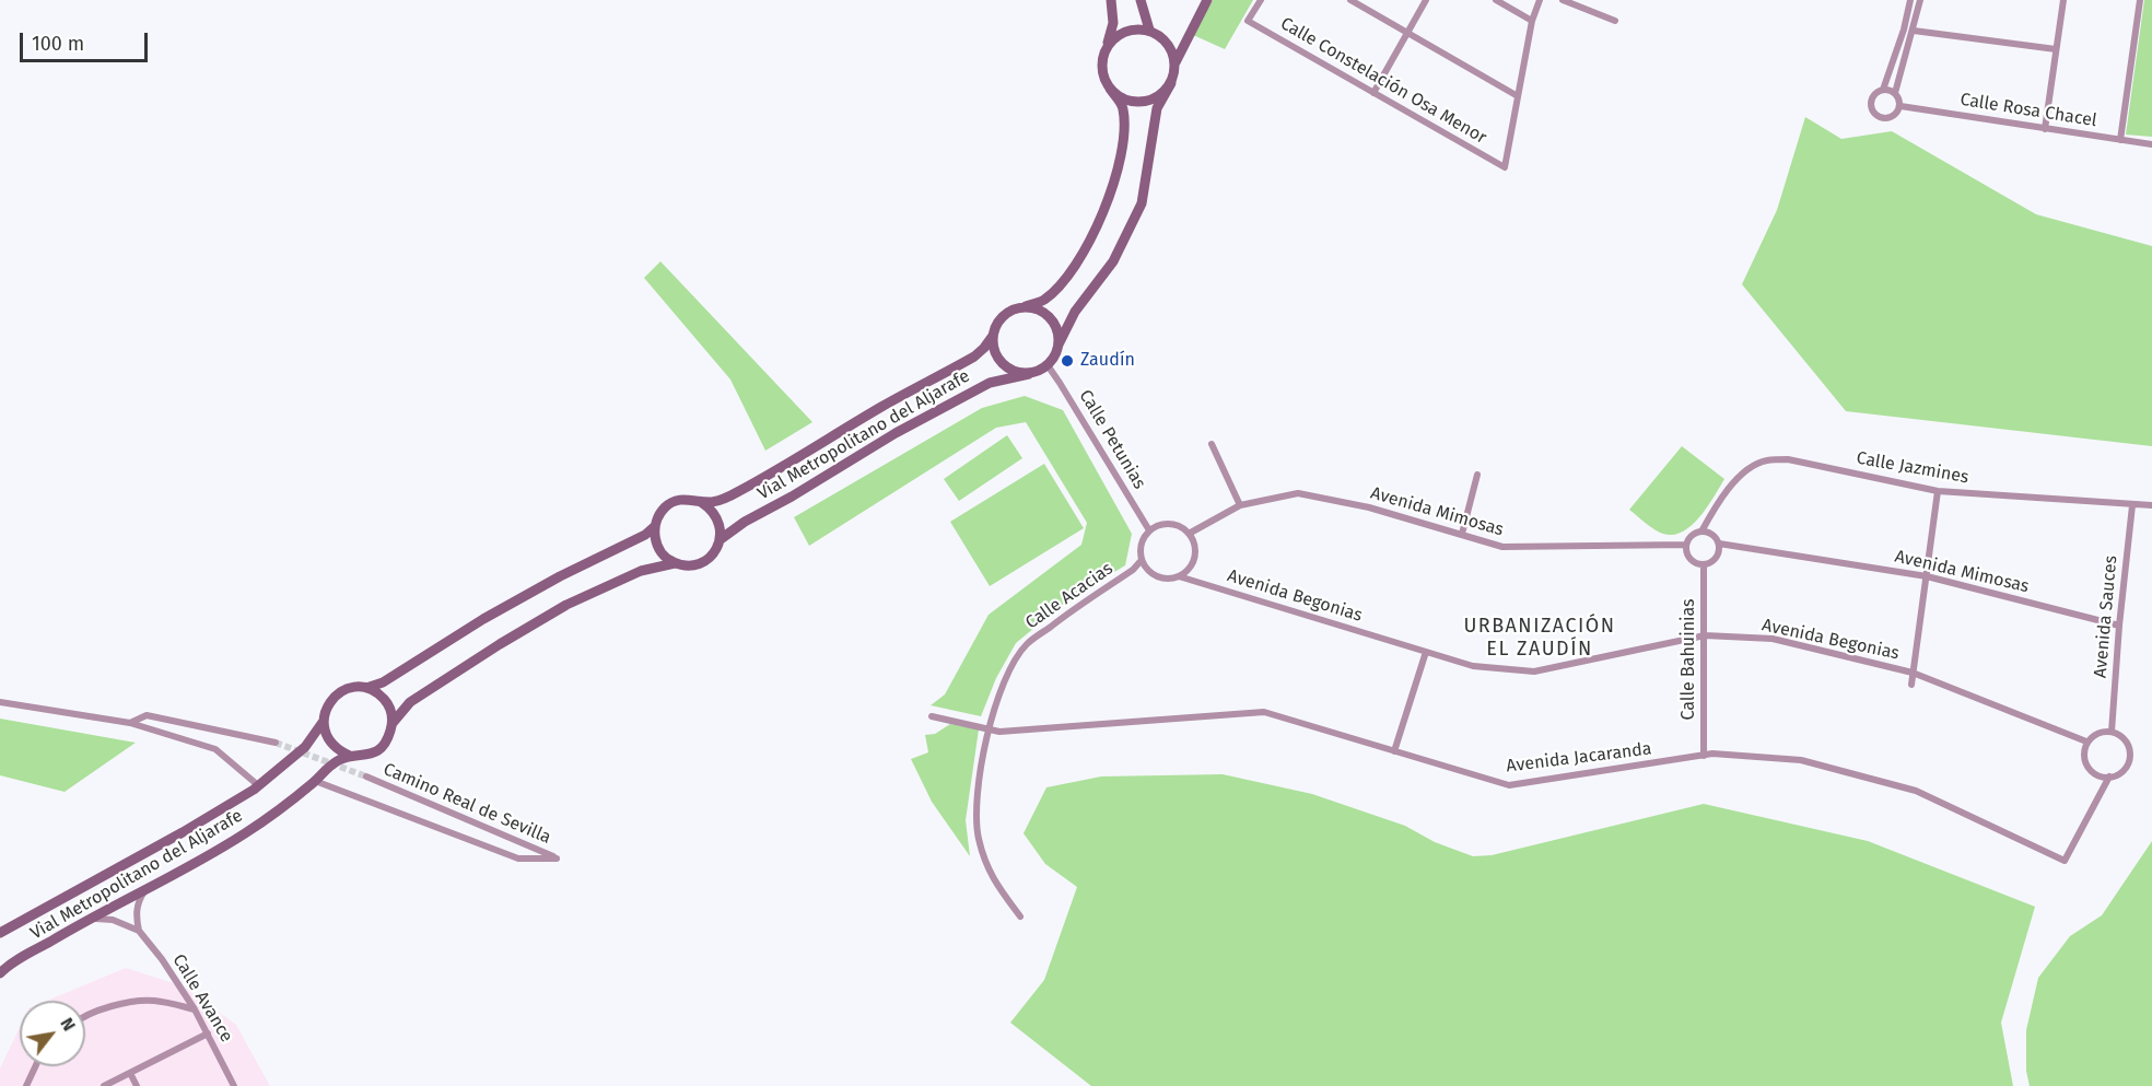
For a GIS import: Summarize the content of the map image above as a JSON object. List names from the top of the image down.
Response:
{
  "streets": {
    "main road": ["Vial Metropolitano del Aljarafe"],
    "street": [
      "Calle Constelación Osa Menor",
      "Calle Rosa Chacel",
      "Calle Petunias",
      "Calle Jazmines",
      "Avenida Mimosas",
      "Calle Acacias",
      "Avenida Begonias",
      "Avenida Sauces",
      "Calle Bahuinias",
      "Avenida Jacaranda",
      "Camino Real de Sevilla",
      "Calle Avance"
    ]
  },
  "crossings": [
    ["Vial Metropolitano del Aljarafe", "Calle Petunias"],
    ["Vial Metropolitano del Aljarafe", "Camino Real de Sevilla"],
    ["Calle Petunias", "Avenida Mimosas"],
    ["Calle Petunias", "Calle Acacias"],
    ["Calle Petunias", "Avenida Begonias"],
    ["Calle Jazmines", "Avenida Mimosas"],
    ["Calle Jazmines", "Avenida Sauces"],
    ["Calle Jazmines", "Calle Bahuinias"],
    ["Avenida Mimosas", "Calle Acacias"],
    ["Avenida Mimosas", "Avenida Begonias"],
    ["Avenida Mimosas", "Avenida Sauces"],
    ["Avenida Mimosas", "Calle Bahuinias"],
    ["Calle Acacias", "Avenida Begonias"],
    ["Calle Acacias", "Avenida Jacaranda"],
    ["Avenida Begonias", "Avenida Sauces"],
    ["Avenida Begonias", "Calle Bahuinias"],
    ["Avenida Begonias", "Avenida Jacaranda"],
    ["Avenida Sauces", "Avenida Jacaranda"],
    ["Calle Bahuinias", "Avenida Jacaranda"]
  ],
  "districts": ["URBANIZACIÓN EL ZAUDÍN"],
  "places": ["Zaudín"],
  "scale_bar": "100 m",
  "north": "top right"
}
